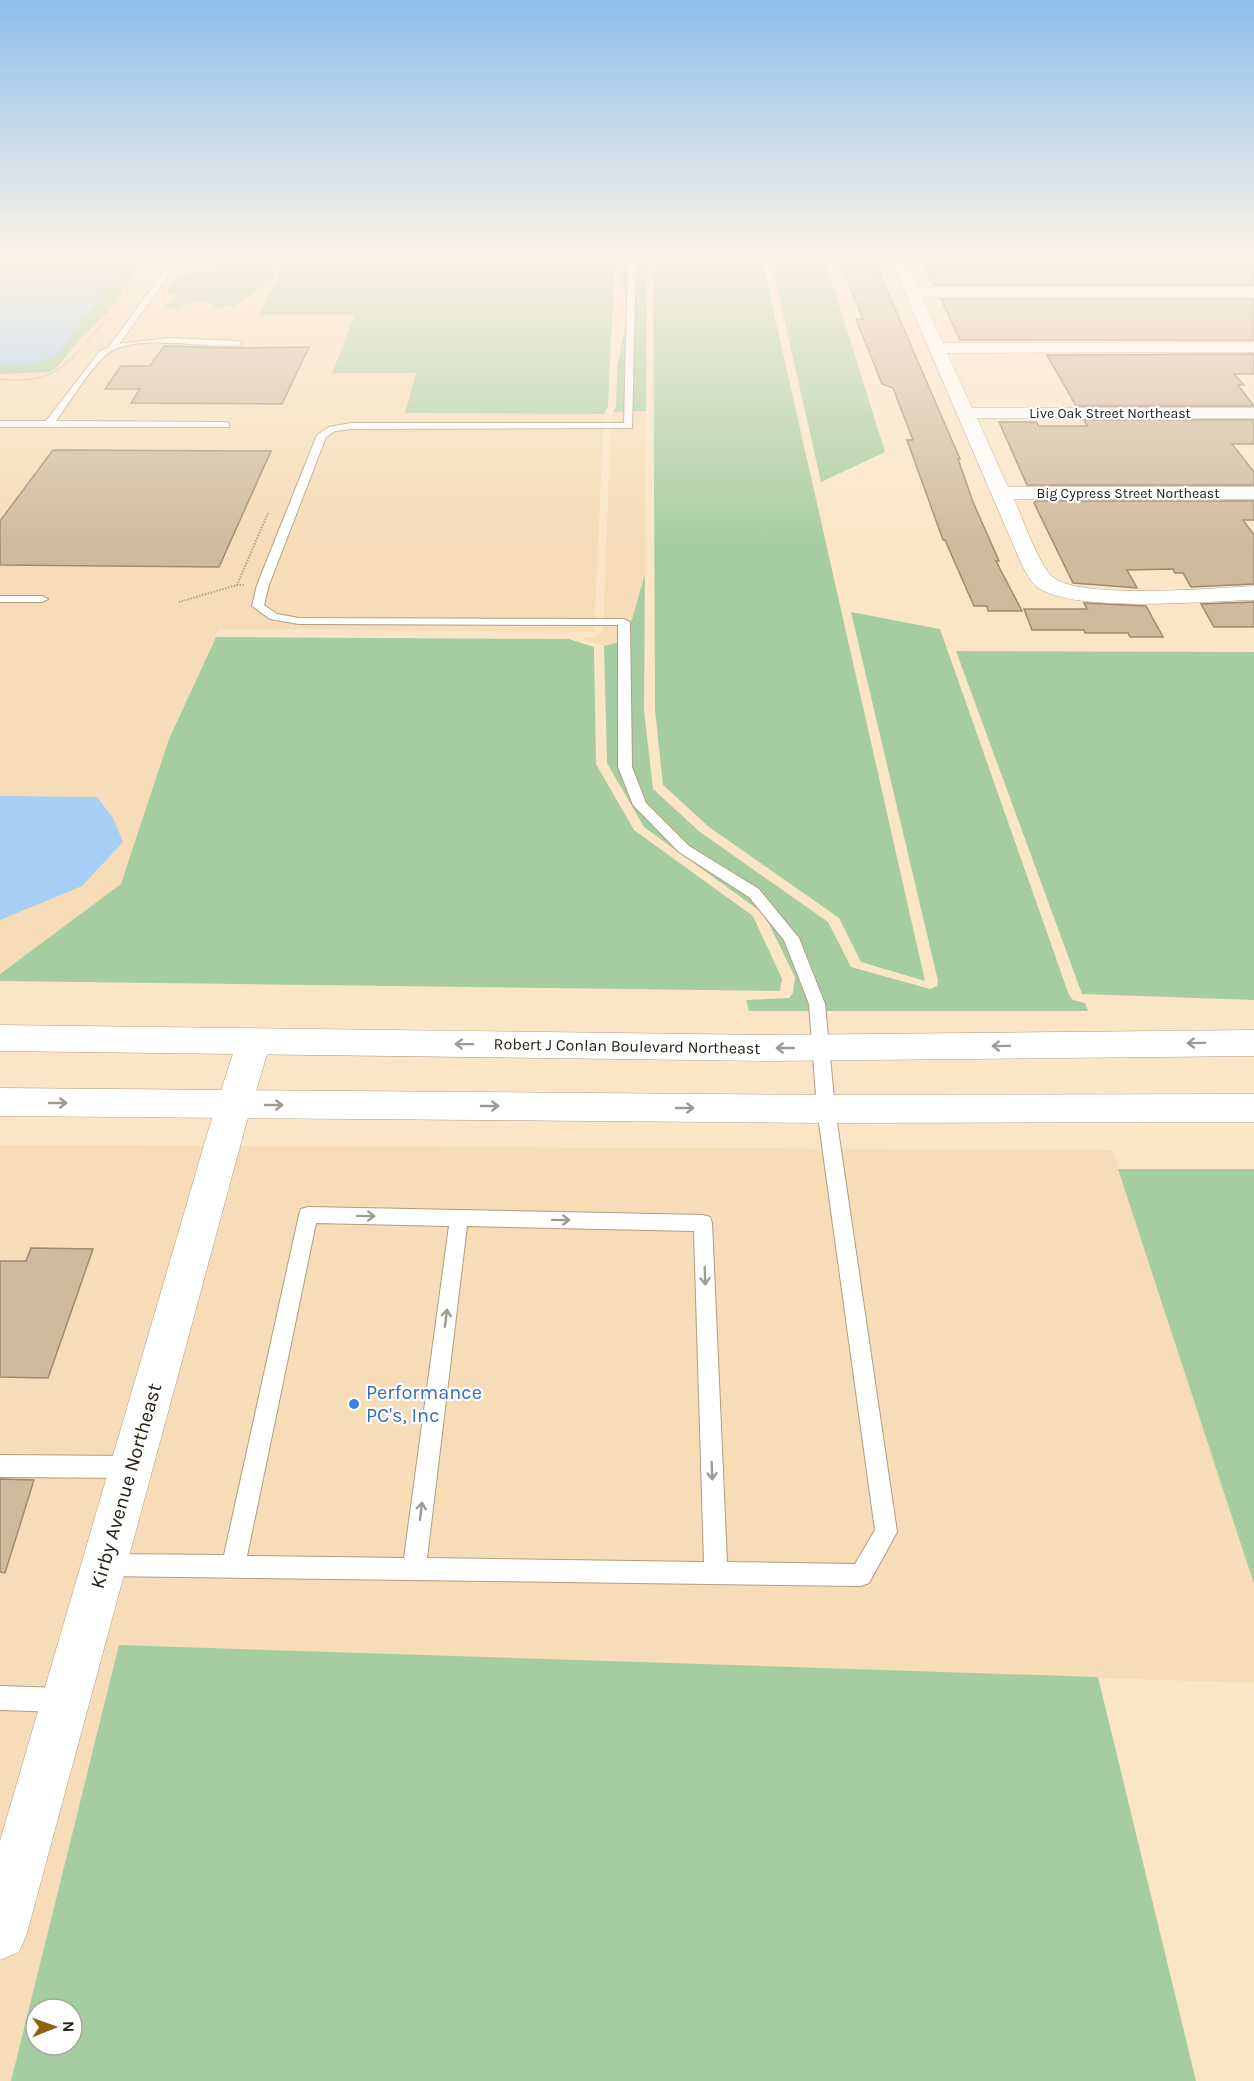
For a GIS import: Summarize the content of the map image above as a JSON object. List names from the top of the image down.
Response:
{
  "streets": {
    "street": [
      "Live Oak Street Northeast",
      "Big Cypress Street Northeast",
      "Robert J Conlan Boulevard Northeast",
      "Kirby Avenue Northeast"
    ]
  },
  "crossings": [
    ["Robert J Conlan Boulevard Northeast", "Kirby Avenue Northeast"]
  ],
  "places": ["Performance PC's, Inc"],
  "north": "right"
}
